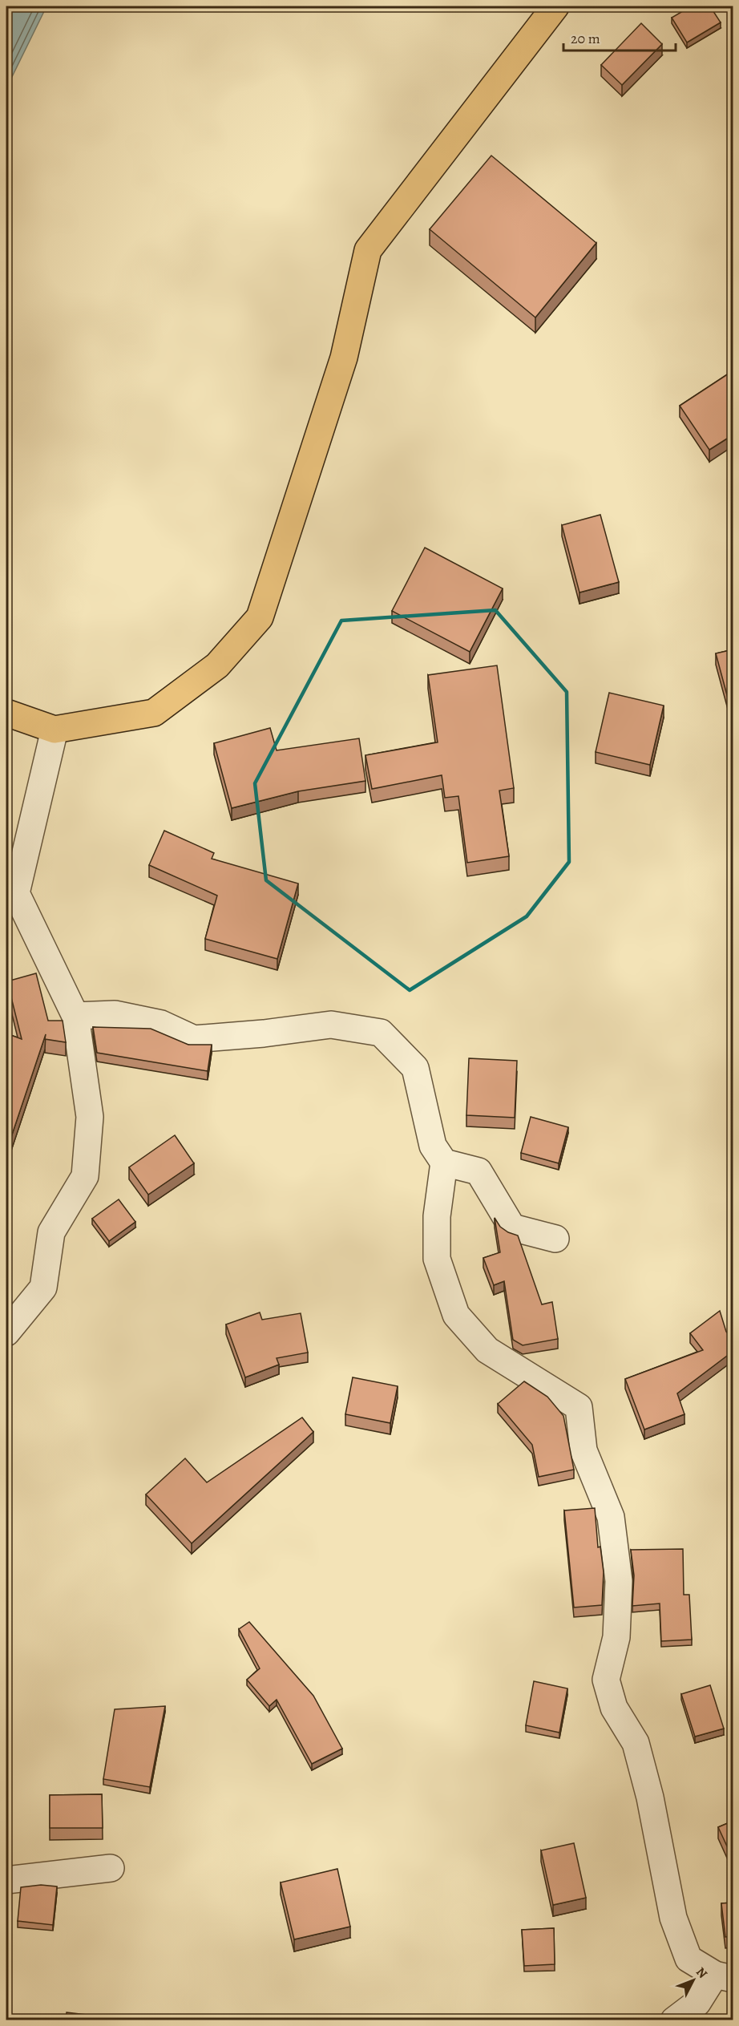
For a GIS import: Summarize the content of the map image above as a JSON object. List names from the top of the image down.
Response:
{
  "scale_bar": "20 m",
  "north": "top right"
}
